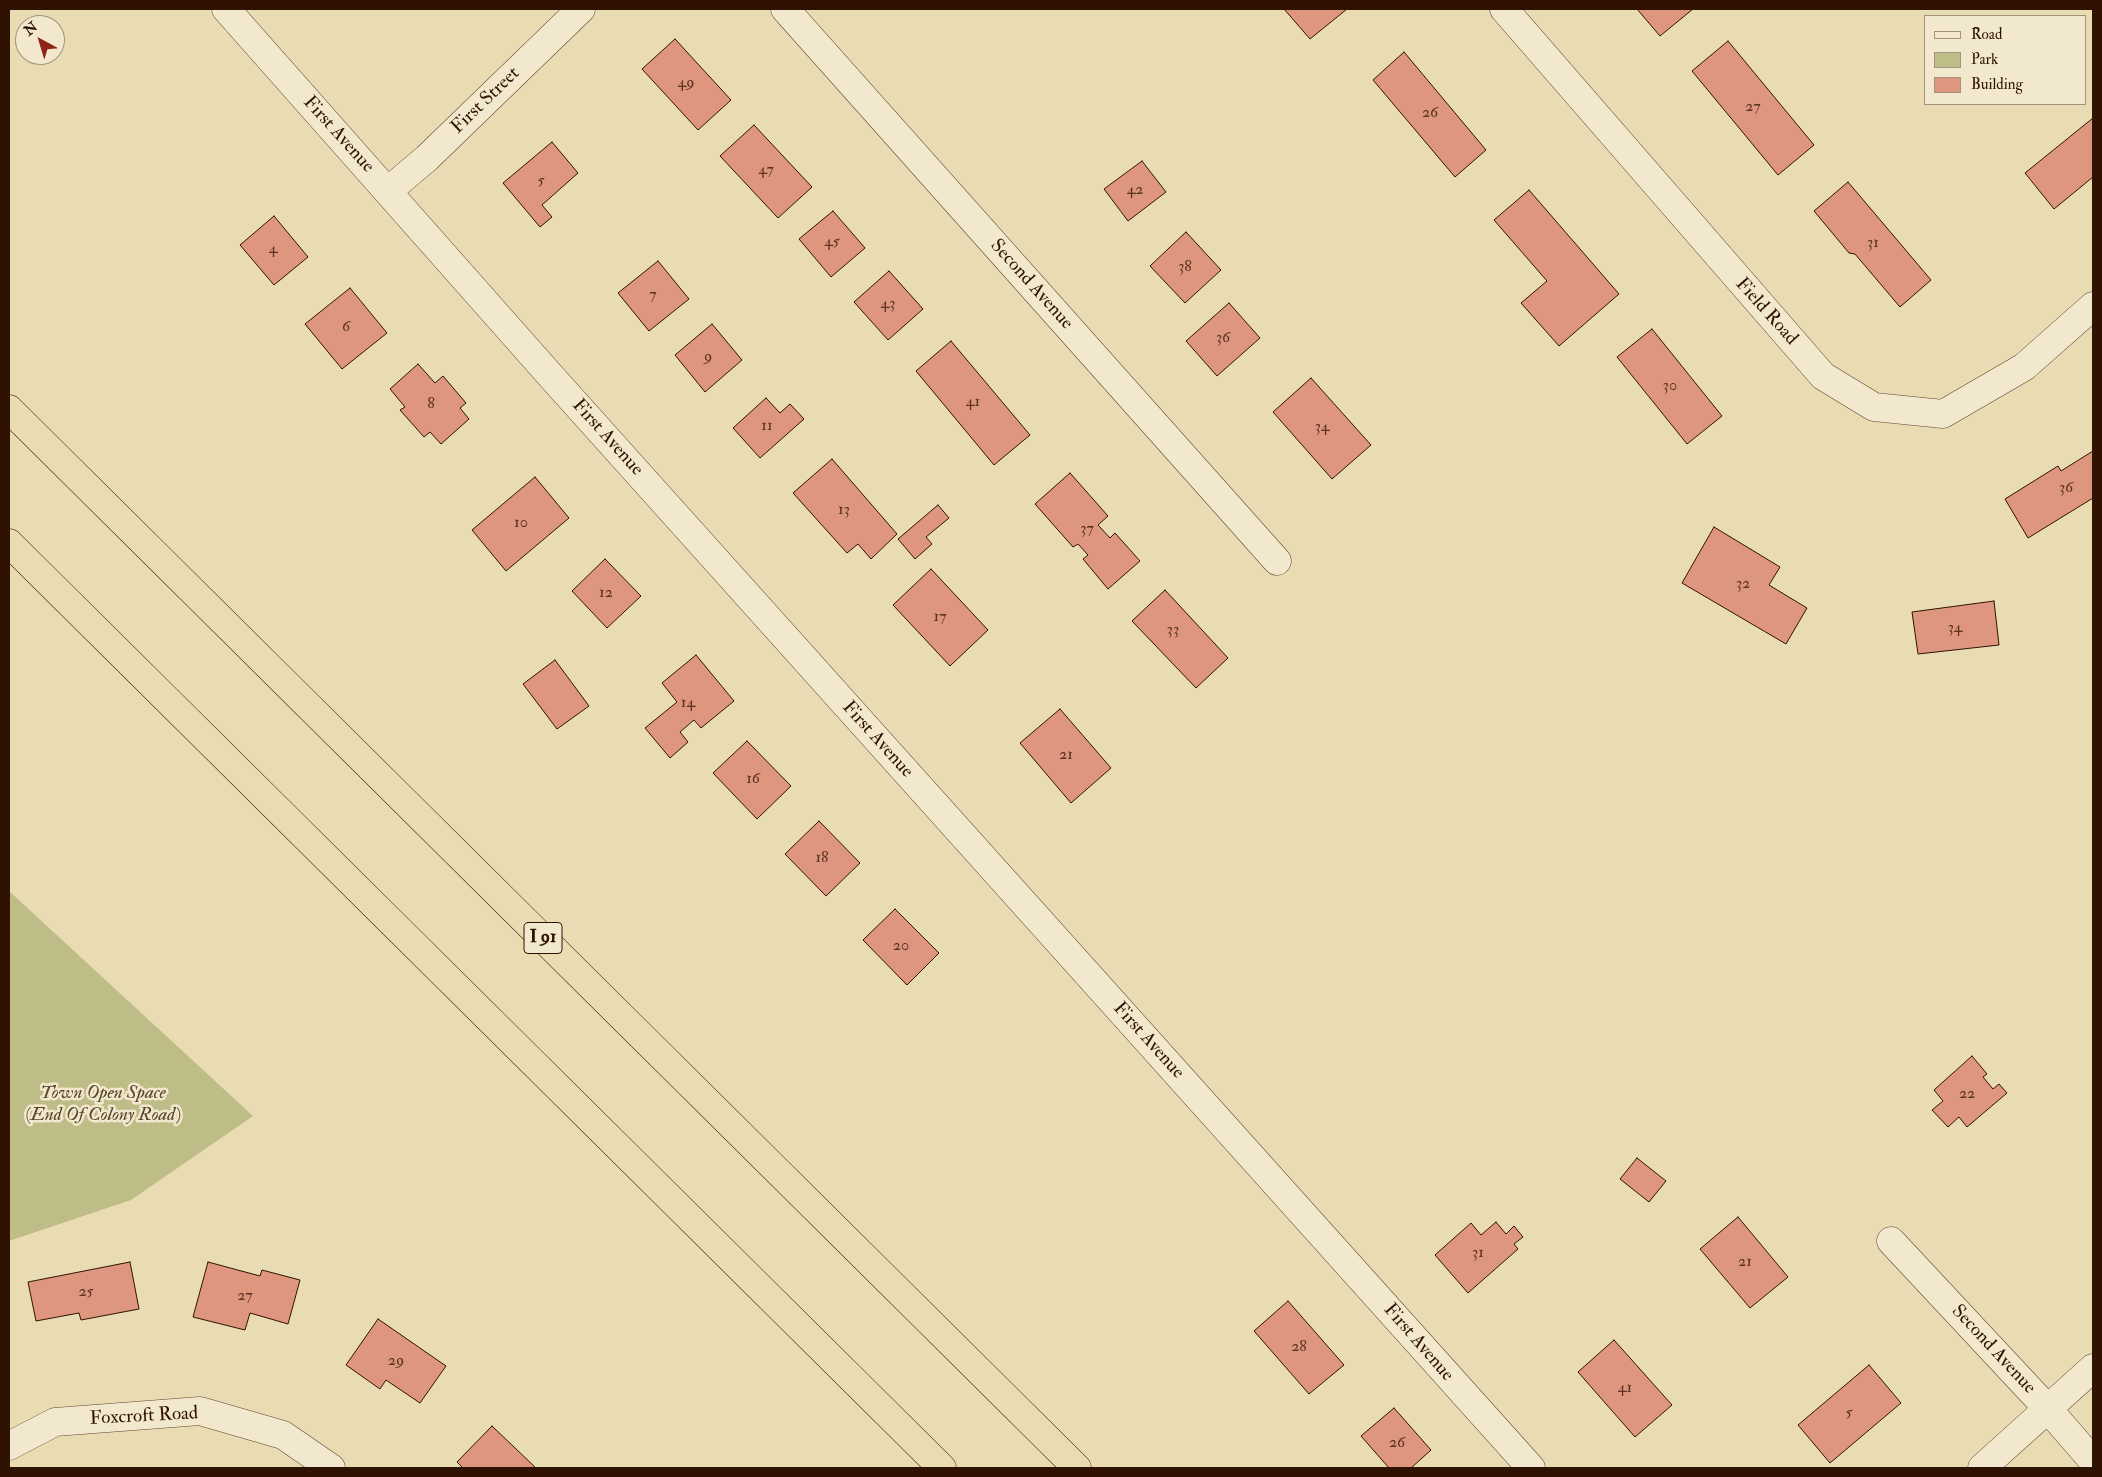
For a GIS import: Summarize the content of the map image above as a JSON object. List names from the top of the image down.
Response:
{
  "streets": {
    "highway": ["I 91"],
    "street": [
      "First Street",
      "First Avenue",
      "Second Avenue",
      "Field Road",
      "Foxcroft Road"
    ]
  },
  "crossings": [
    ["First Street", "First Avenue"]
  ],
  "parks": ["Town Open Space (End Of Colony Road)"],
  "house_numbers": [
    "49",
    "27",
    "26",
    "47",
    "5",
    "42",
    "45",
    "31",
    "4",
    "38",
    "7",
    "43",
    "6",
    "36",
    "9",
    "30",
    "41",
    "8",
    "11",
    "34",
    "36",
    "13",
    "10",
    "37",
    "32",
    "12",
    "17",
    "34",
    "33",
    "14",
    "21",
    "16",
    "18",
    "20",
    "22",
    "31",
    "21",
    "25",
    "27",
    "28",
    "29",
    "41",
    "5",
    "26"
  ],
  "legend": ["Road", "Park", "Building"],
  "north": "top left"
}
